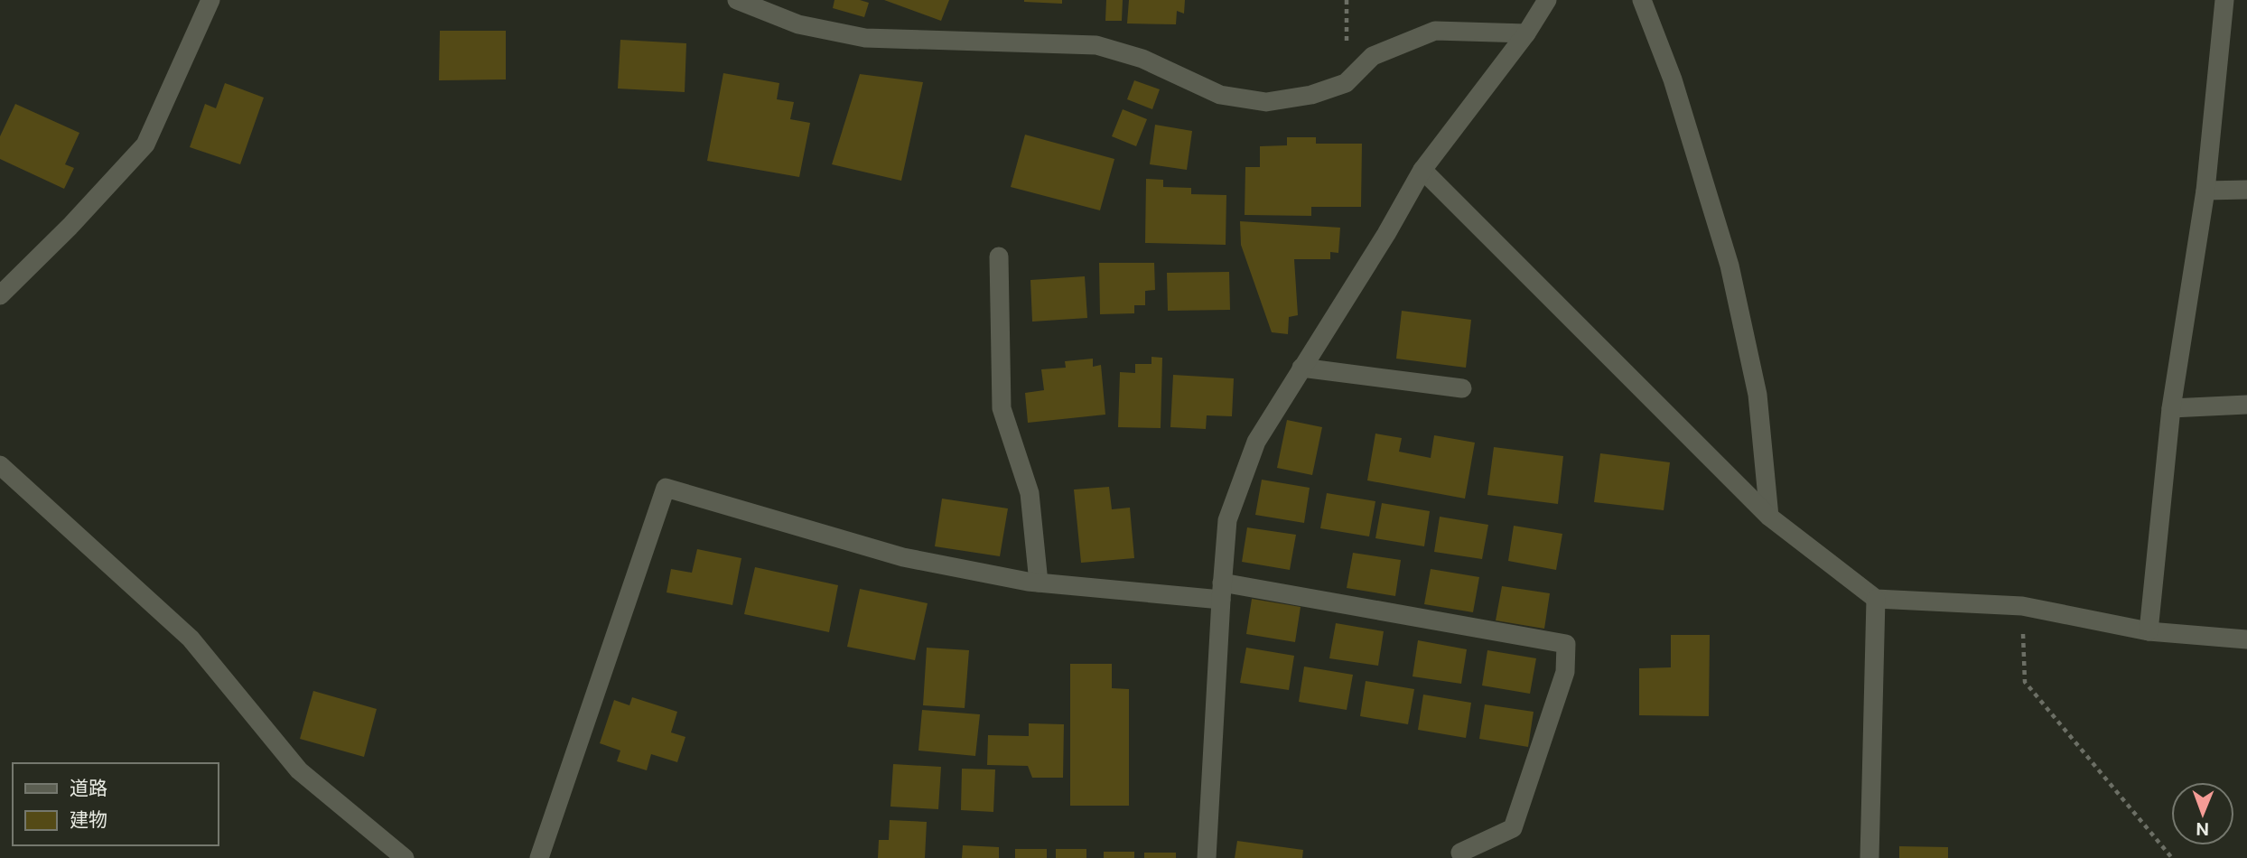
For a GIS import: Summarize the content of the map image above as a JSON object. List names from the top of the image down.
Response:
{
  "legend": ["道路", "建物"],
  "north": "bottom"
}
